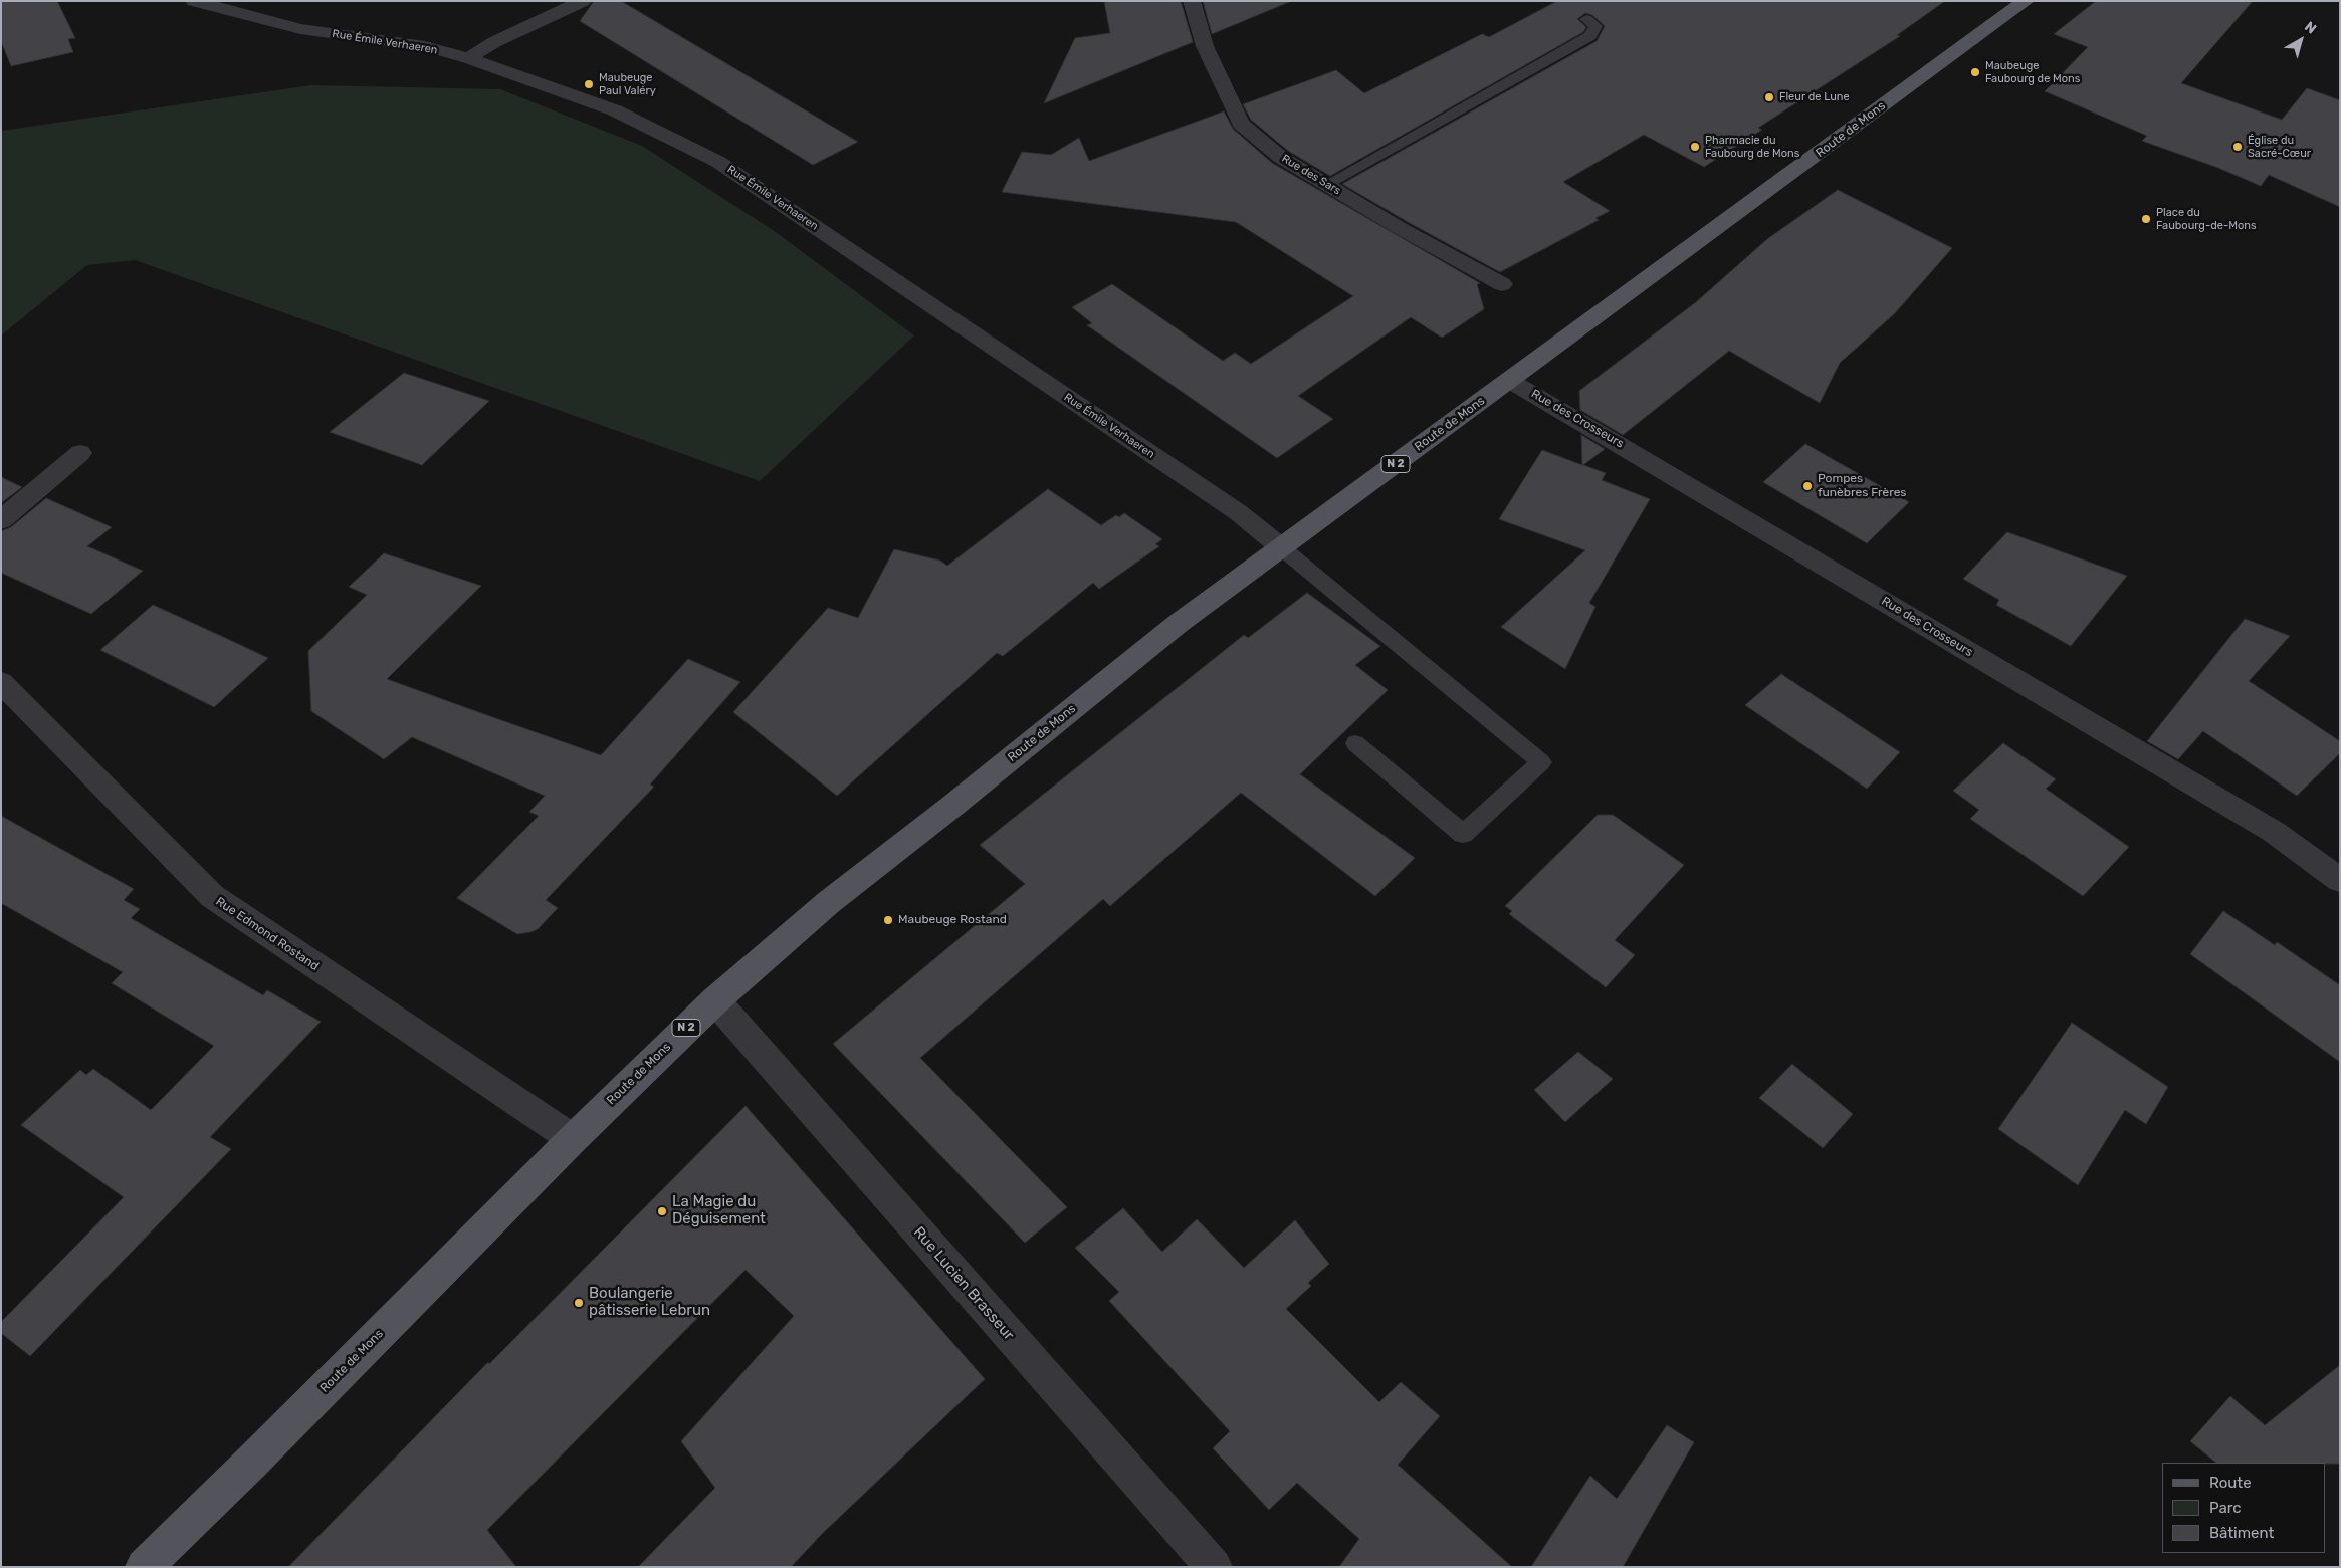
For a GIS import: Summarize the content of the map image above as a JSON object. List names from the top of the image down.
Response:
{
  "streets": {
    "main road": ["Route de Mons", "N 2"],
    "street": [
      "Rue Émile Verhaeren",
      "Rue des Sars",
      "Rue des Crosseurs",
      "Rue Edmond Rostand",
      "Rue Lucien Brasseur"
    ]
  },
  "crossings": [
    ["Rue Émile Verhaeren", "Route de Mons"],
    ["Route de Mons", "Rue des Crosseurs"],
    ["Route de Mons", "Rue Edmond Rostand"],
    ["Route de Mons", "Rue Lucien Brasseur"]
  ],
  "places": [
    "Maubeuge Faubourg de Mons",
    "Maubeuge Paul Valéry",
    "Fleur de Lune",
    "Pharmacie du Faubourg de Mons",
    "Église du Sacré-Cœur",
    "Place du Faubourg-de-Mons",
    "Pompes funèbres Frères",
    "Maubeuge Rostand",
    "La Magie du Déguisement",
    "Boulangerie pâtisserie Lebrun"
  ],
  "legend": ["Route", "Parc", "Bâtiment"],
  "north": "top right"
}
